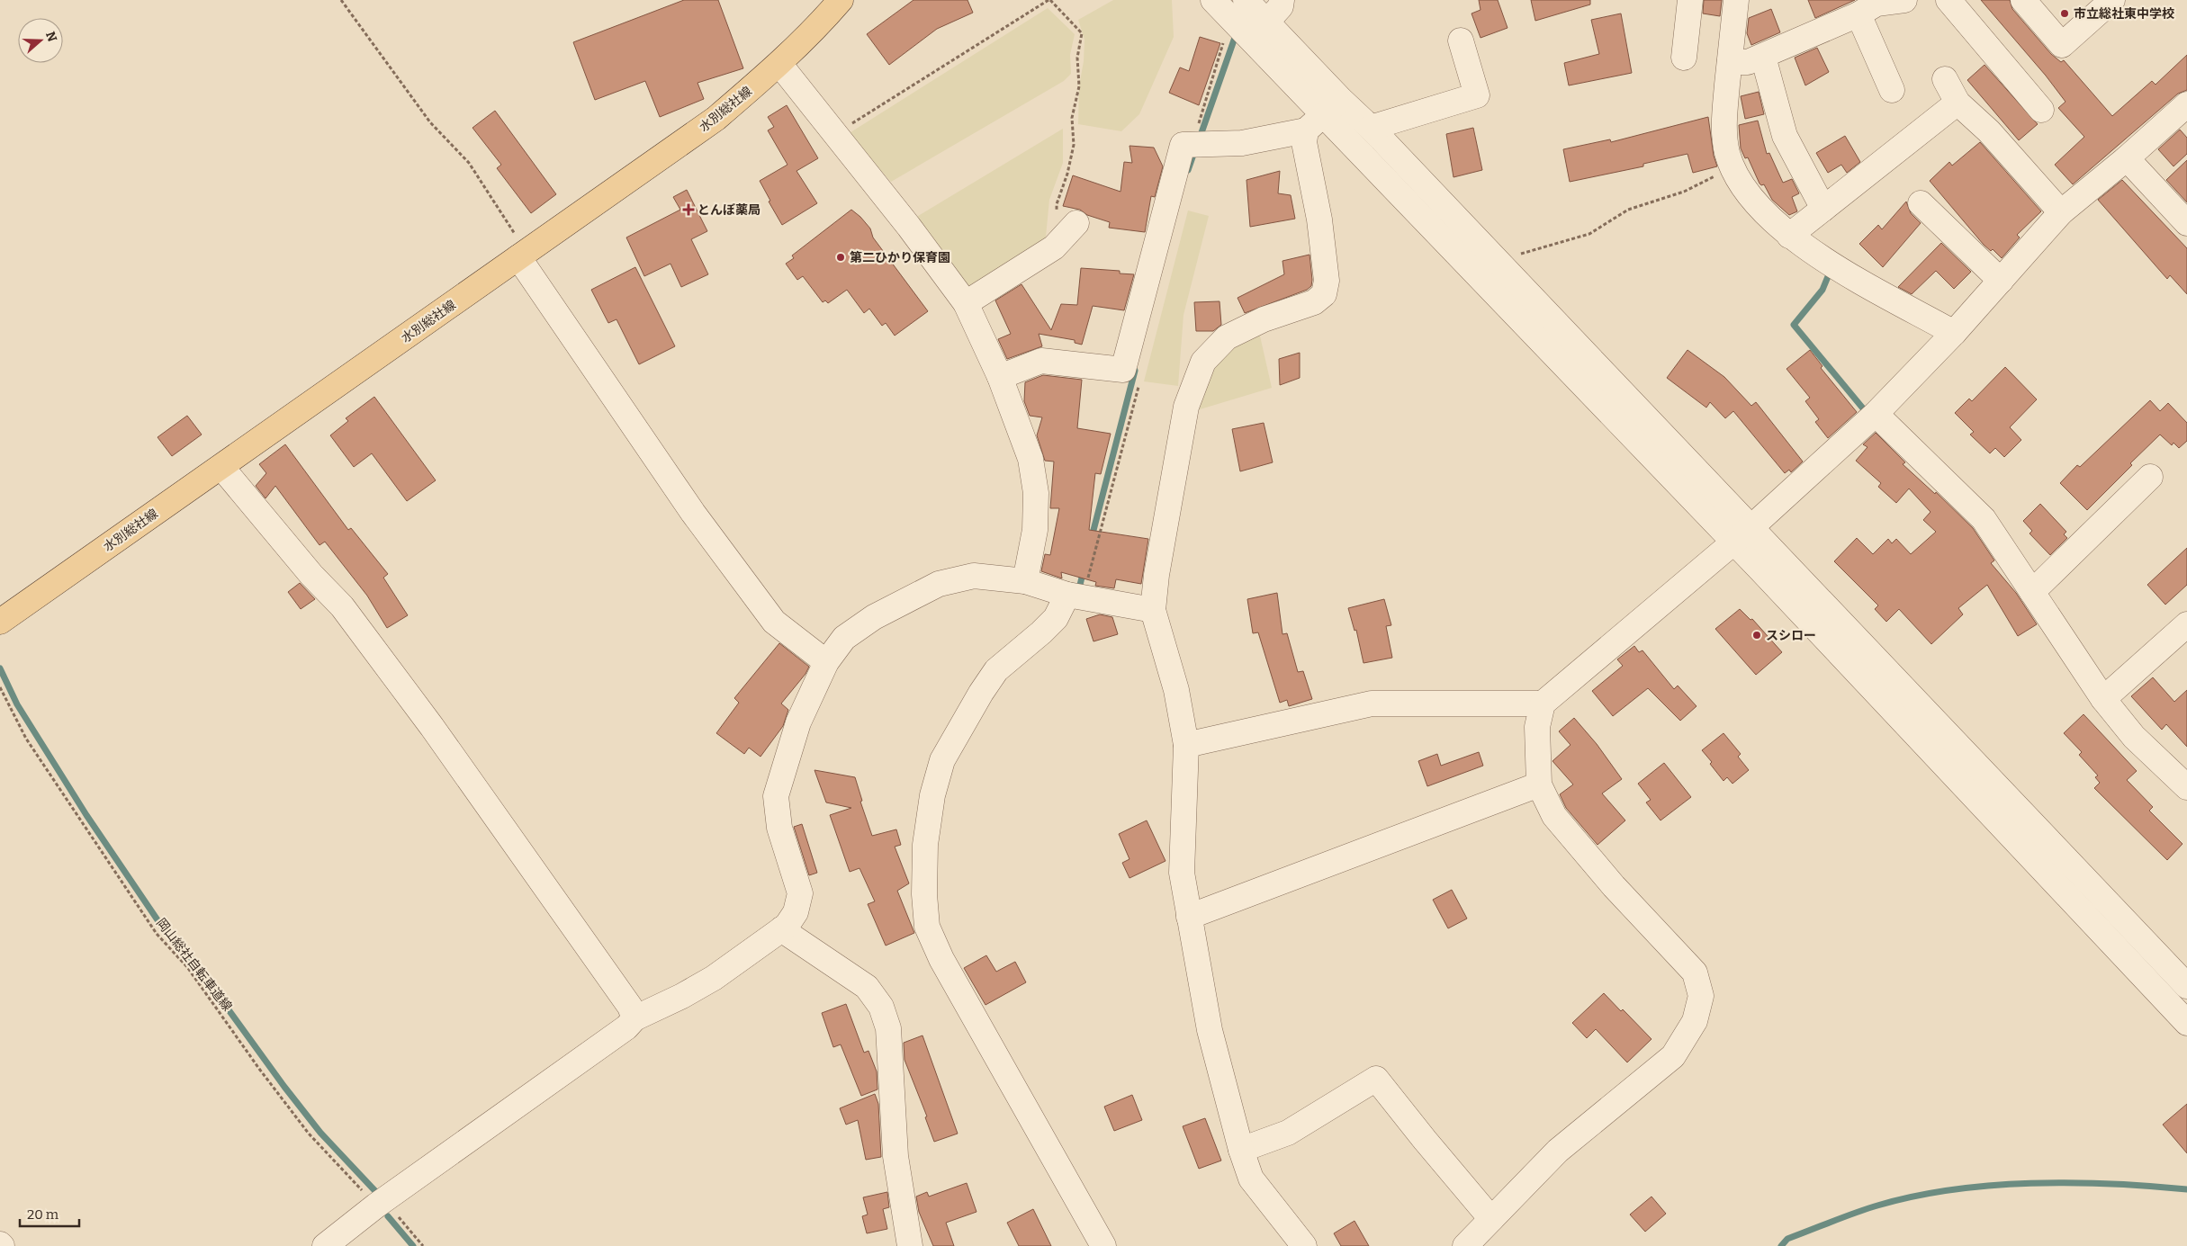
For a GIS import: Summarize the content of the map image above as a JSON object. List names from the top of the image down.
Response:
{
  "streets": {
    "main road": ["水別総社線"],
    "path": ["岡山総社自転車道線"]
  },
  "places": {
    "other": ["市立総社東中学校", "第二ひかり保育園", "スシロー"],
    "health": ["とんぼ薬局"]
  },
  "scale_bar": "20 m",
  "north": "right"
}
